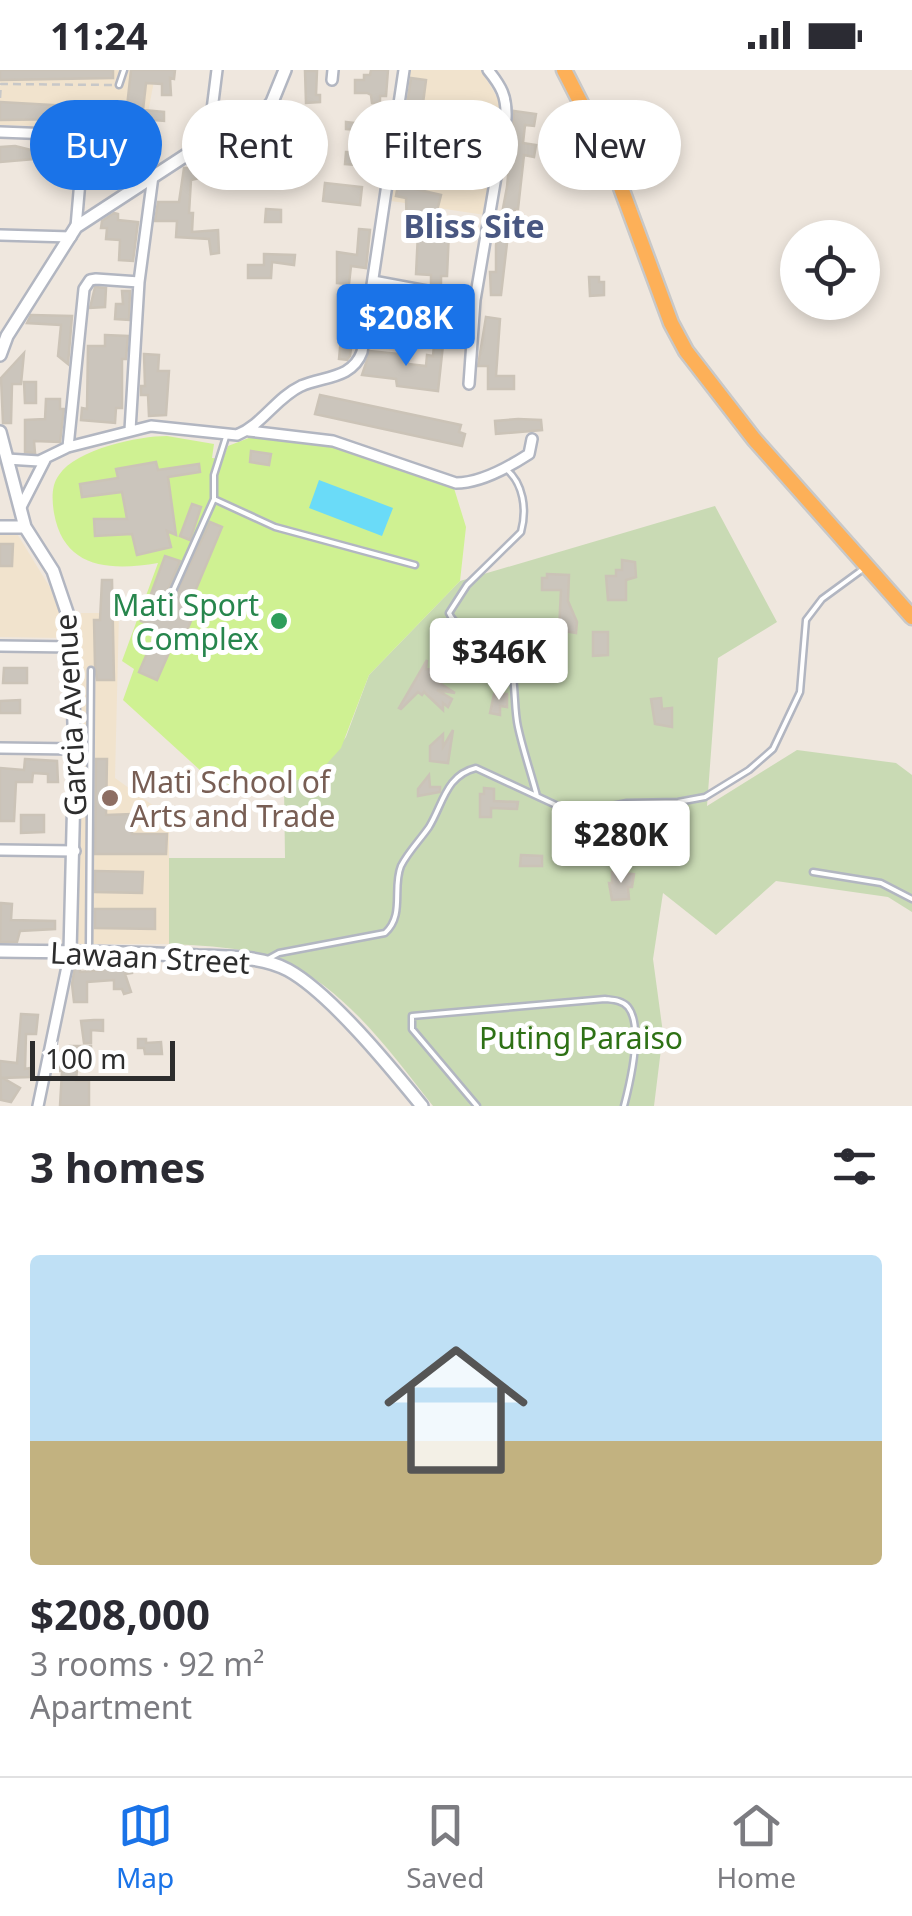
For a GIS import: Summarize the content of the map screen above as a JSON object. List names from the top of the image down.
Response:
{
  "streets": {
    "street": ["Garcia Avenue", "Lawaan Street"]
  },
  "crossings": [
    ["Garcia Avenue", "Lawaan Street"]
  ],
  "districts": ["Bliss Site"],
  "parks": ["Puting Paraiso"],
  "places": ["Mati Sport Complex", "Mati School of Arts and Trade"],
  "scale_bar": "100 m",
  "page": {
    "status": "11:24",
    "chip": [
      "Buy",
      "Rent",
      "Filters",
      "New"
    ],
    "price": ["$208K", "$346K", "$280K"],
    "scale": "100 m",
    "heading": "3 homes",
    "list": [
      {
        "name": "$208,000",
        "note": "3 rooms · 92 m² · Apartment"
      }
    ],
    "tabs": ["Map", "Saved", "Home"]
  }
}
